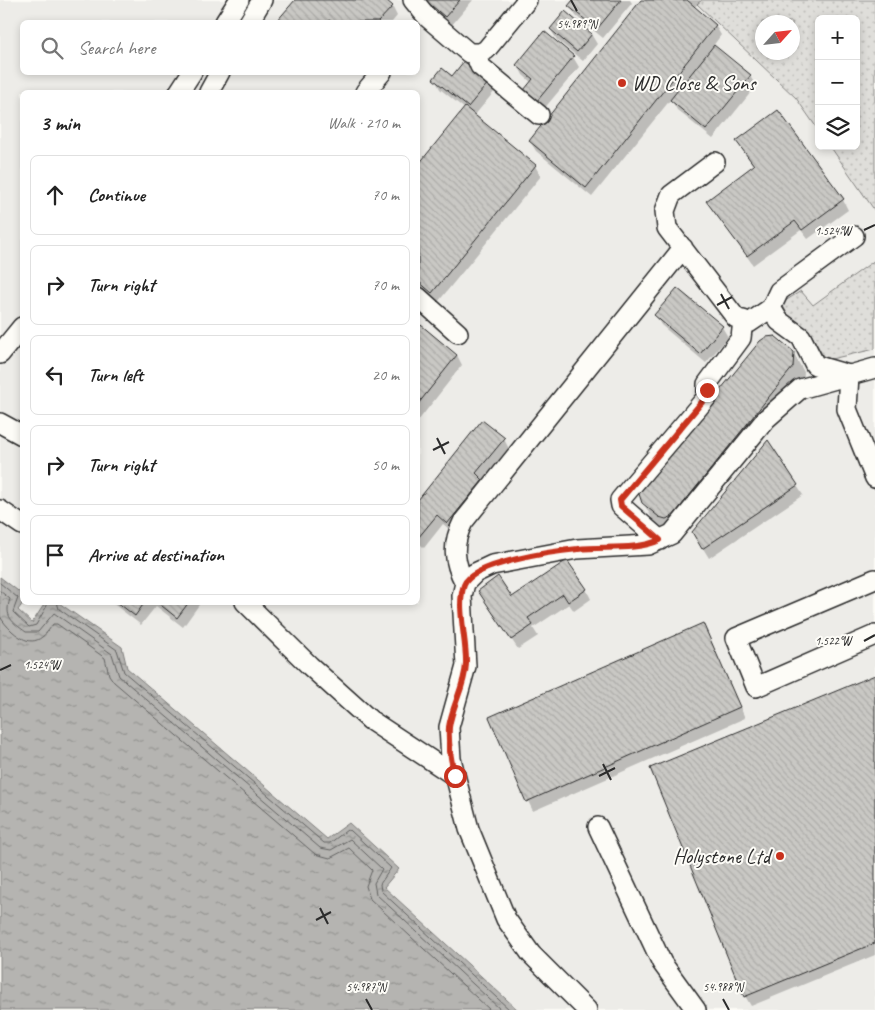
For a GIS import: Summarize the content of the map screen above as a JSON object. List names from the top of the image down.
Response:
{
  "places": ["WD Close & Sons", "Holystone Ltd"],
  "north": "top right",
  "page": {
    "map_buttons": ["+", "−"],
    "search": "Search here",
    "heading": ["3 min", "Walk · 210 m"],
    "list": [
      ["Continue", "70 m"],
      ["Turn right", "70 m"],
      ["Turn left", "20 m"],
      ["Turn right", "50 m"],
      "Arrive at destination"
    ]
  },
  "coordinates": [
    "54.989°N",
    "1.524°W",
    "1.522°W",
    "54.987°N",
    "54.988°N"
  ]
}
